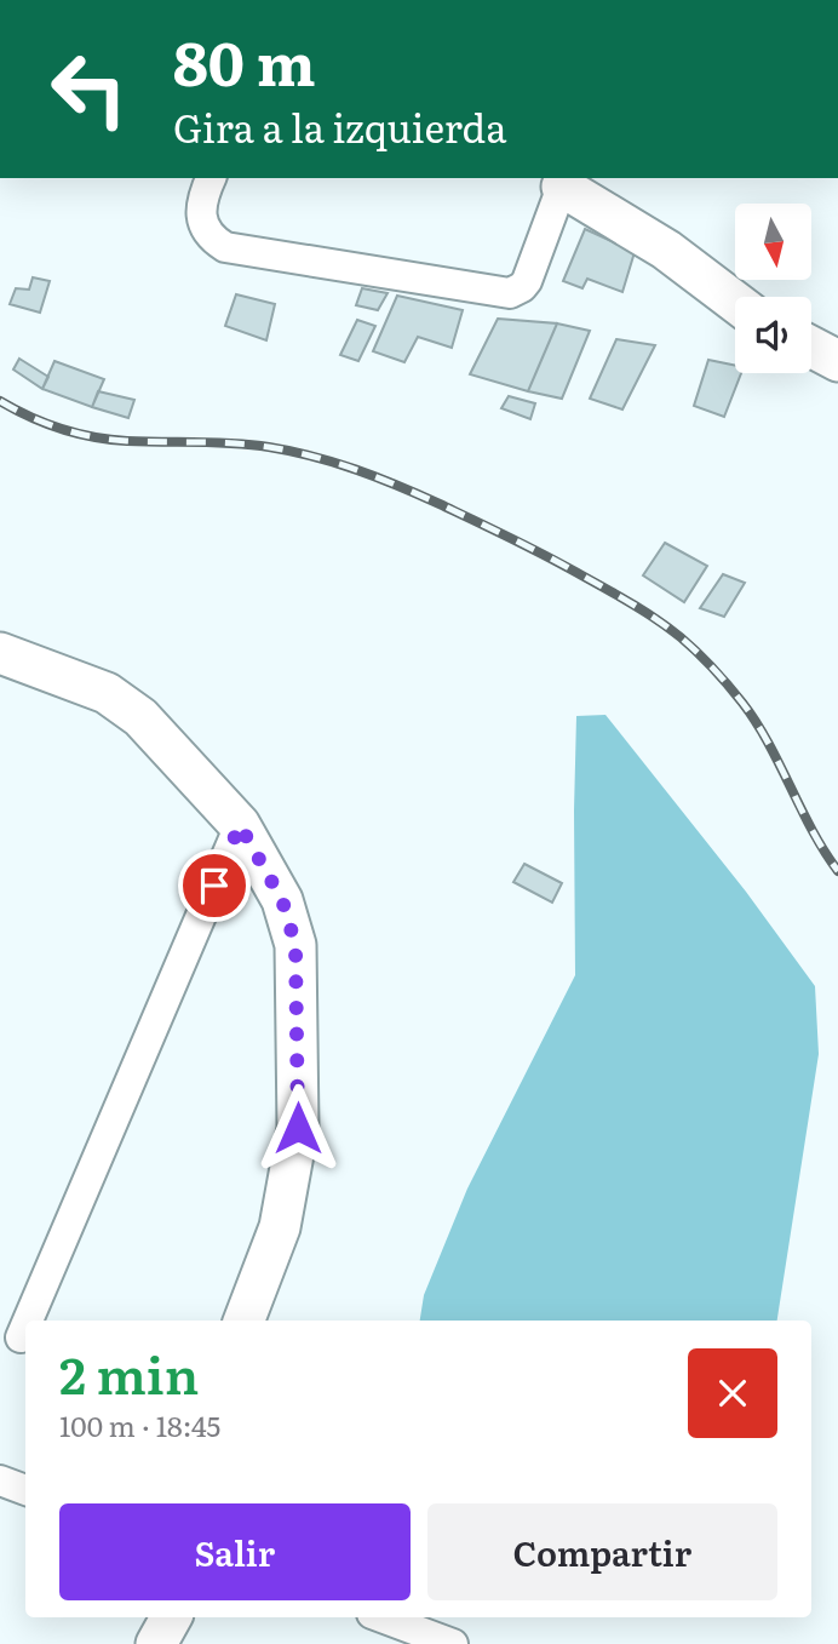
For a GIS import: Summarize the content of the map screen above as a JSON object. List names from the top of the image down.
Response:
{
  "north": "bottom",
  "page": {
    "turn": ["80 m", "Gira a la izquierda"],
    "heading": ["2 min", "100 m · 18:45"],
    "buttons": ["Salir", "Compartir"]
  }
}
